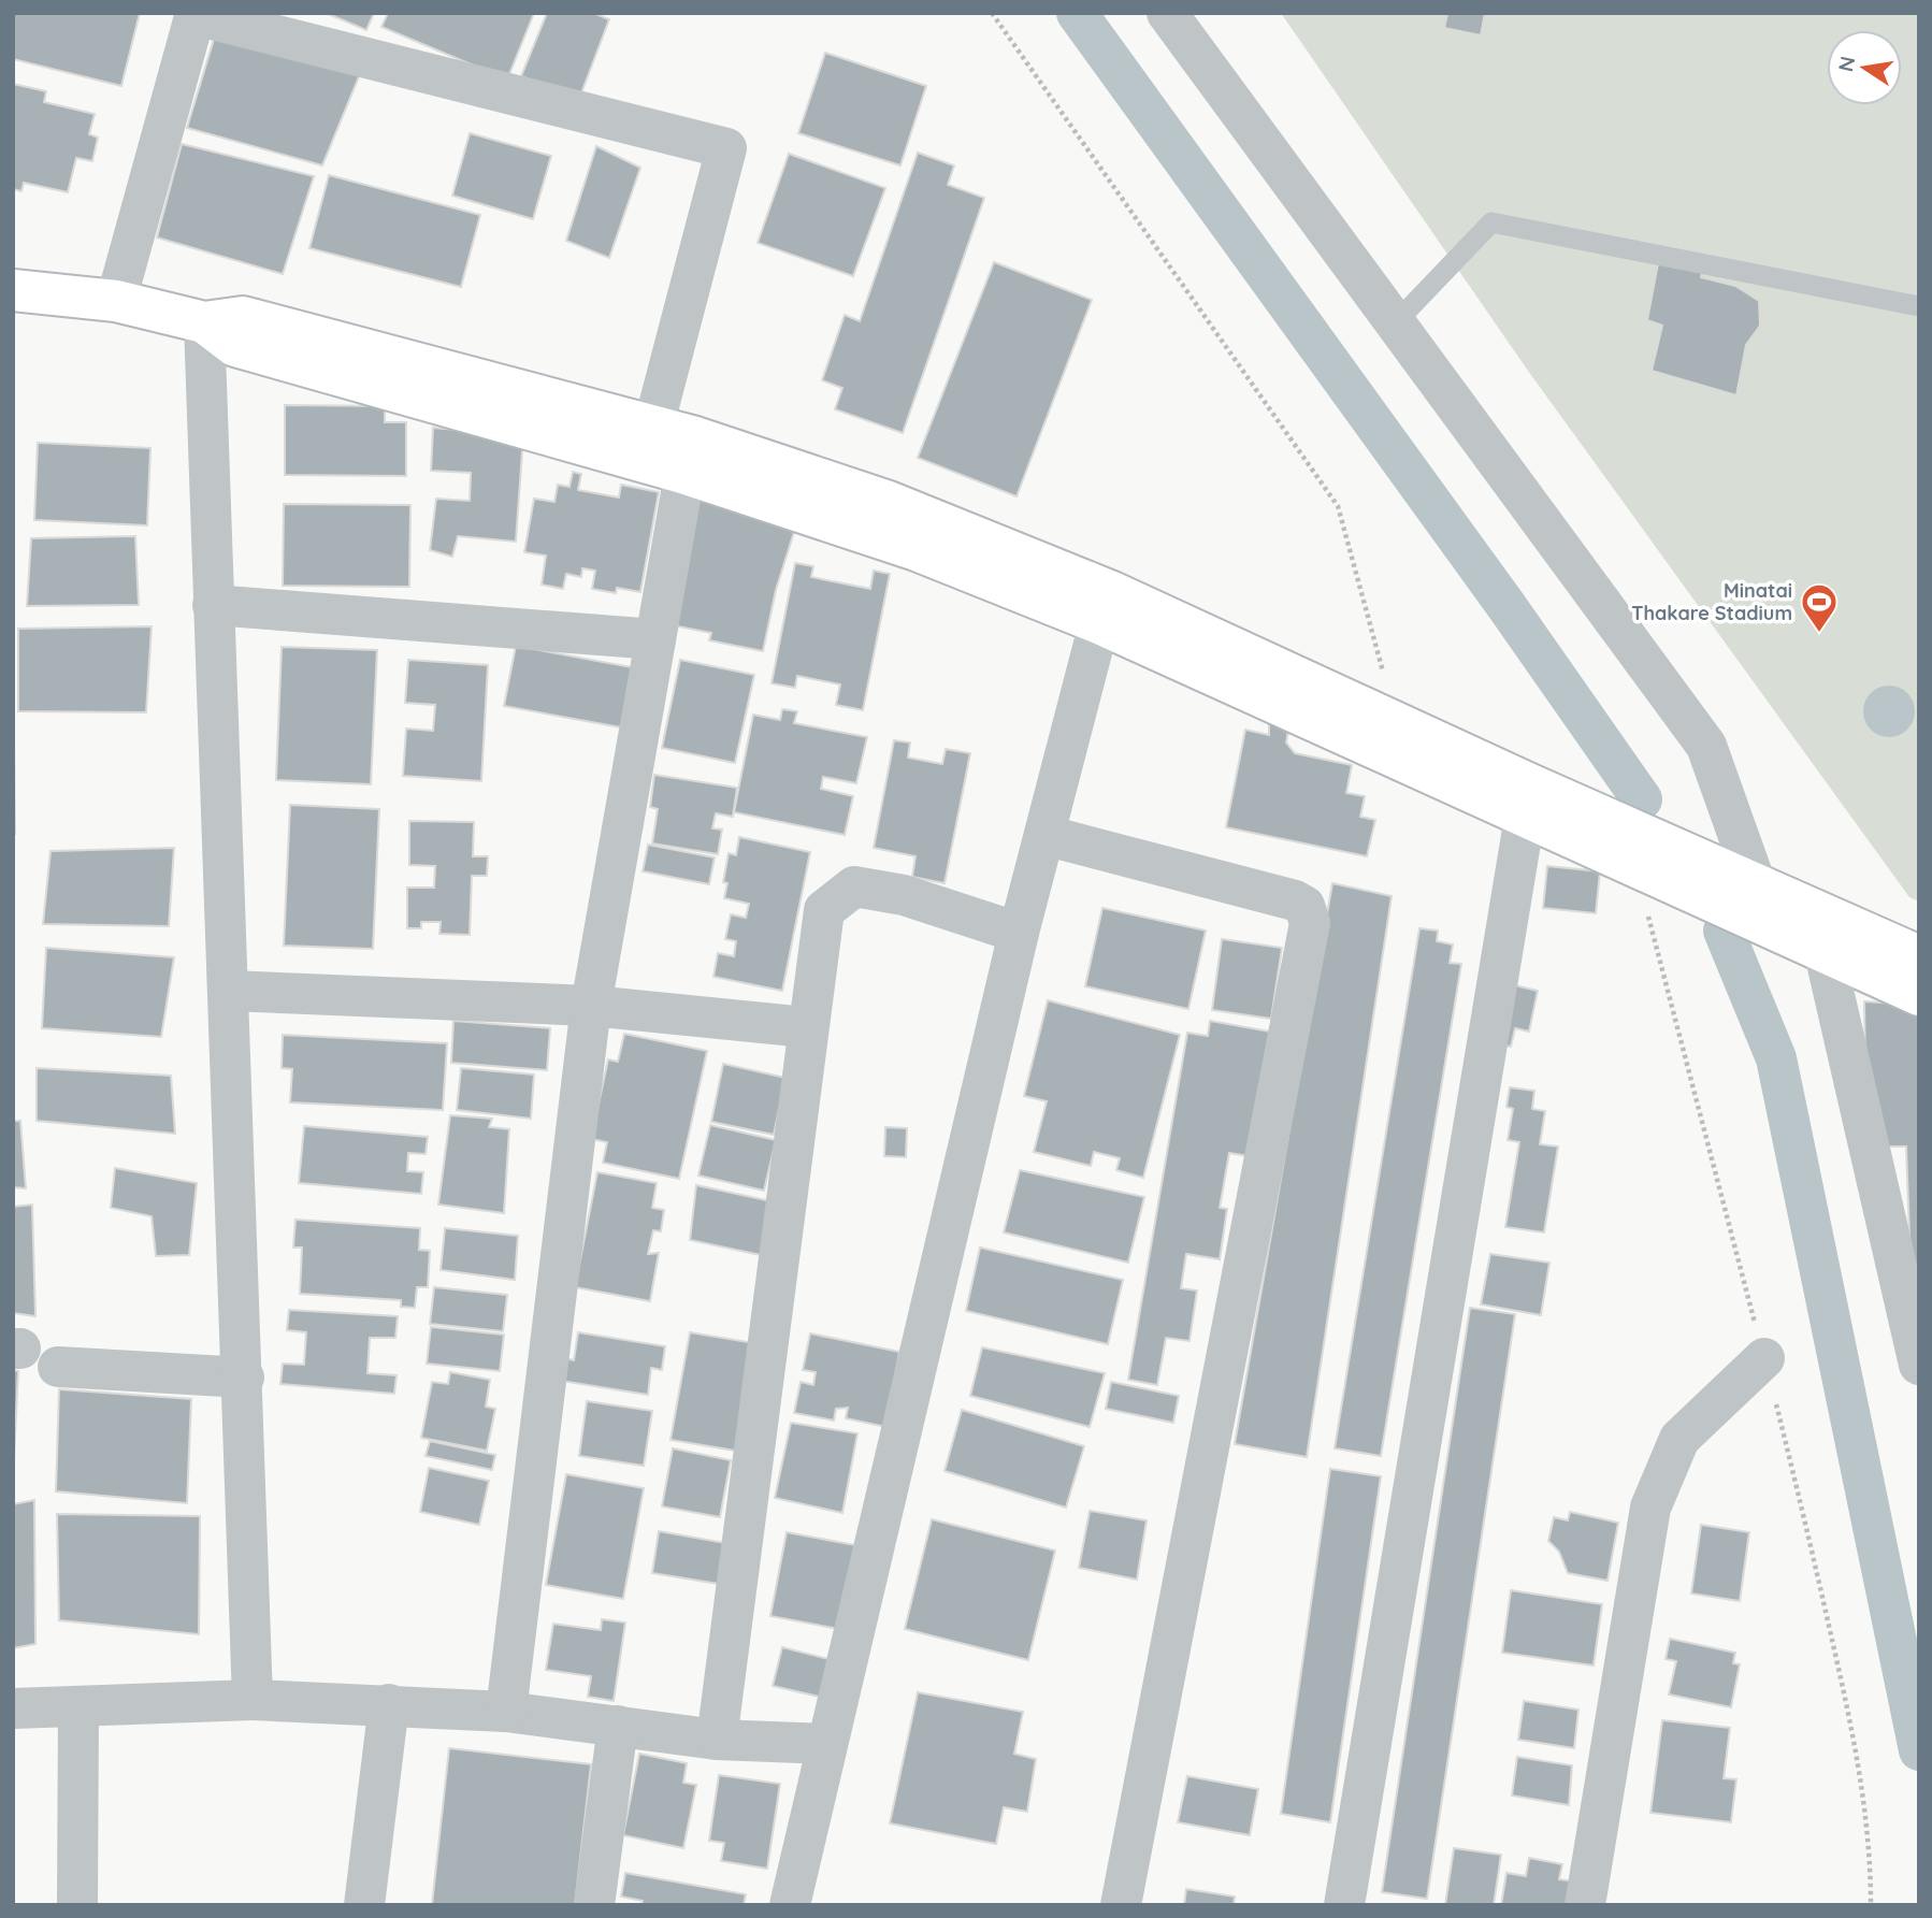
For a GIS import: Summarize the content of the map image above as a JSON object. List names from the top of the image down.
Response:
{
  "places": {
    "sports": ["Minatai Thakare Stadium"]
  },
  "north": "left"
}
